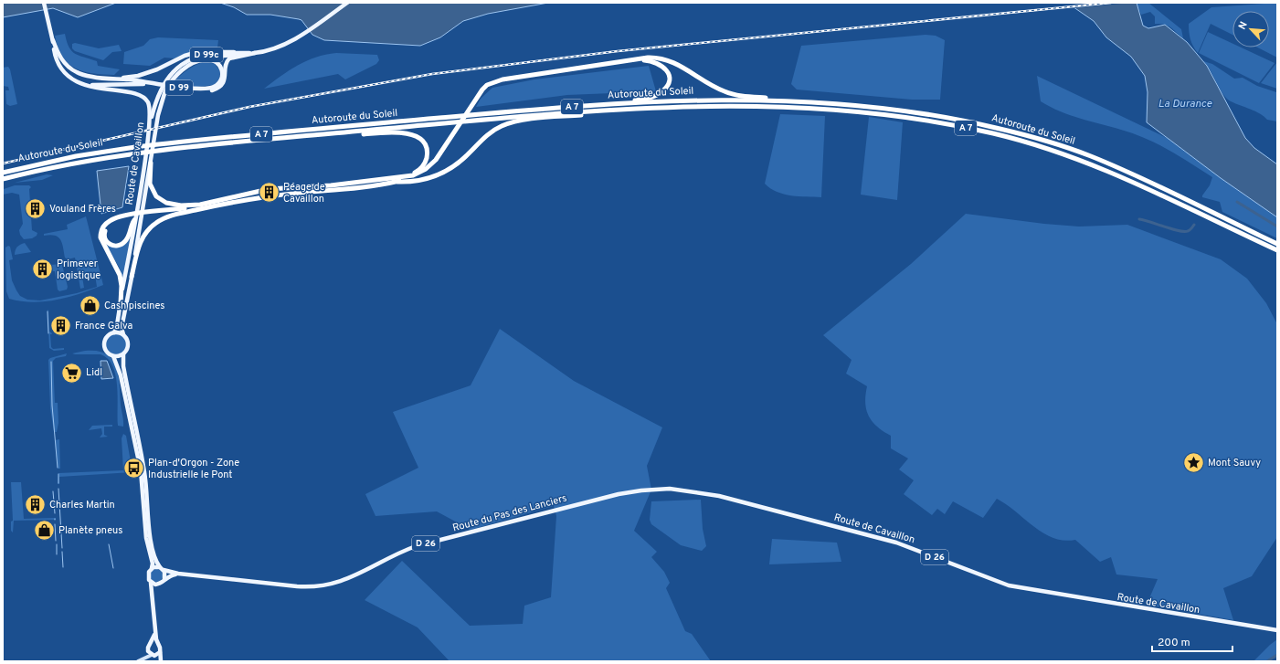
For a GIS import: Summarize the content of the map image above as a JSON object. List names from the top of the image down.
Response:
{
  "streets": {
    "highway": ["Autoroute du Soleil", "A 7"],
    "main road": [
      "D 99c",
      "D 99",
      "Route de Cavaillon",
      "Route du Pas des Lanciers",
      "D 26"
    ]
  },
  "crossings": [
    ["D 99c", "D 99"],
    ["D 99c", "Route de Cavaillon"],
    ["D 99", "Route de Cavaillon"],
    ["Route de Cavaillon", "Route du Pas des Lanciers"]
  ],
  "water": ["La Durance"],
  "places": {
    "building": [
      "Péage de Cavaillon",
      "Vouland Frères",
      "Primever logistique",
      "France Galva",
      "Charles Martin"
    ],
    "shop": ["Cash piscines", "Planète pneus"],
    "supermarket": ["Lidl"],
    "place": ["Mont Sauvy"],
    "bus stop": ["Plan-d'Orgon - Zone Industrielle le Pont"]
  },
  "scale_bar": "200 m",
  "north": "top left"
}
